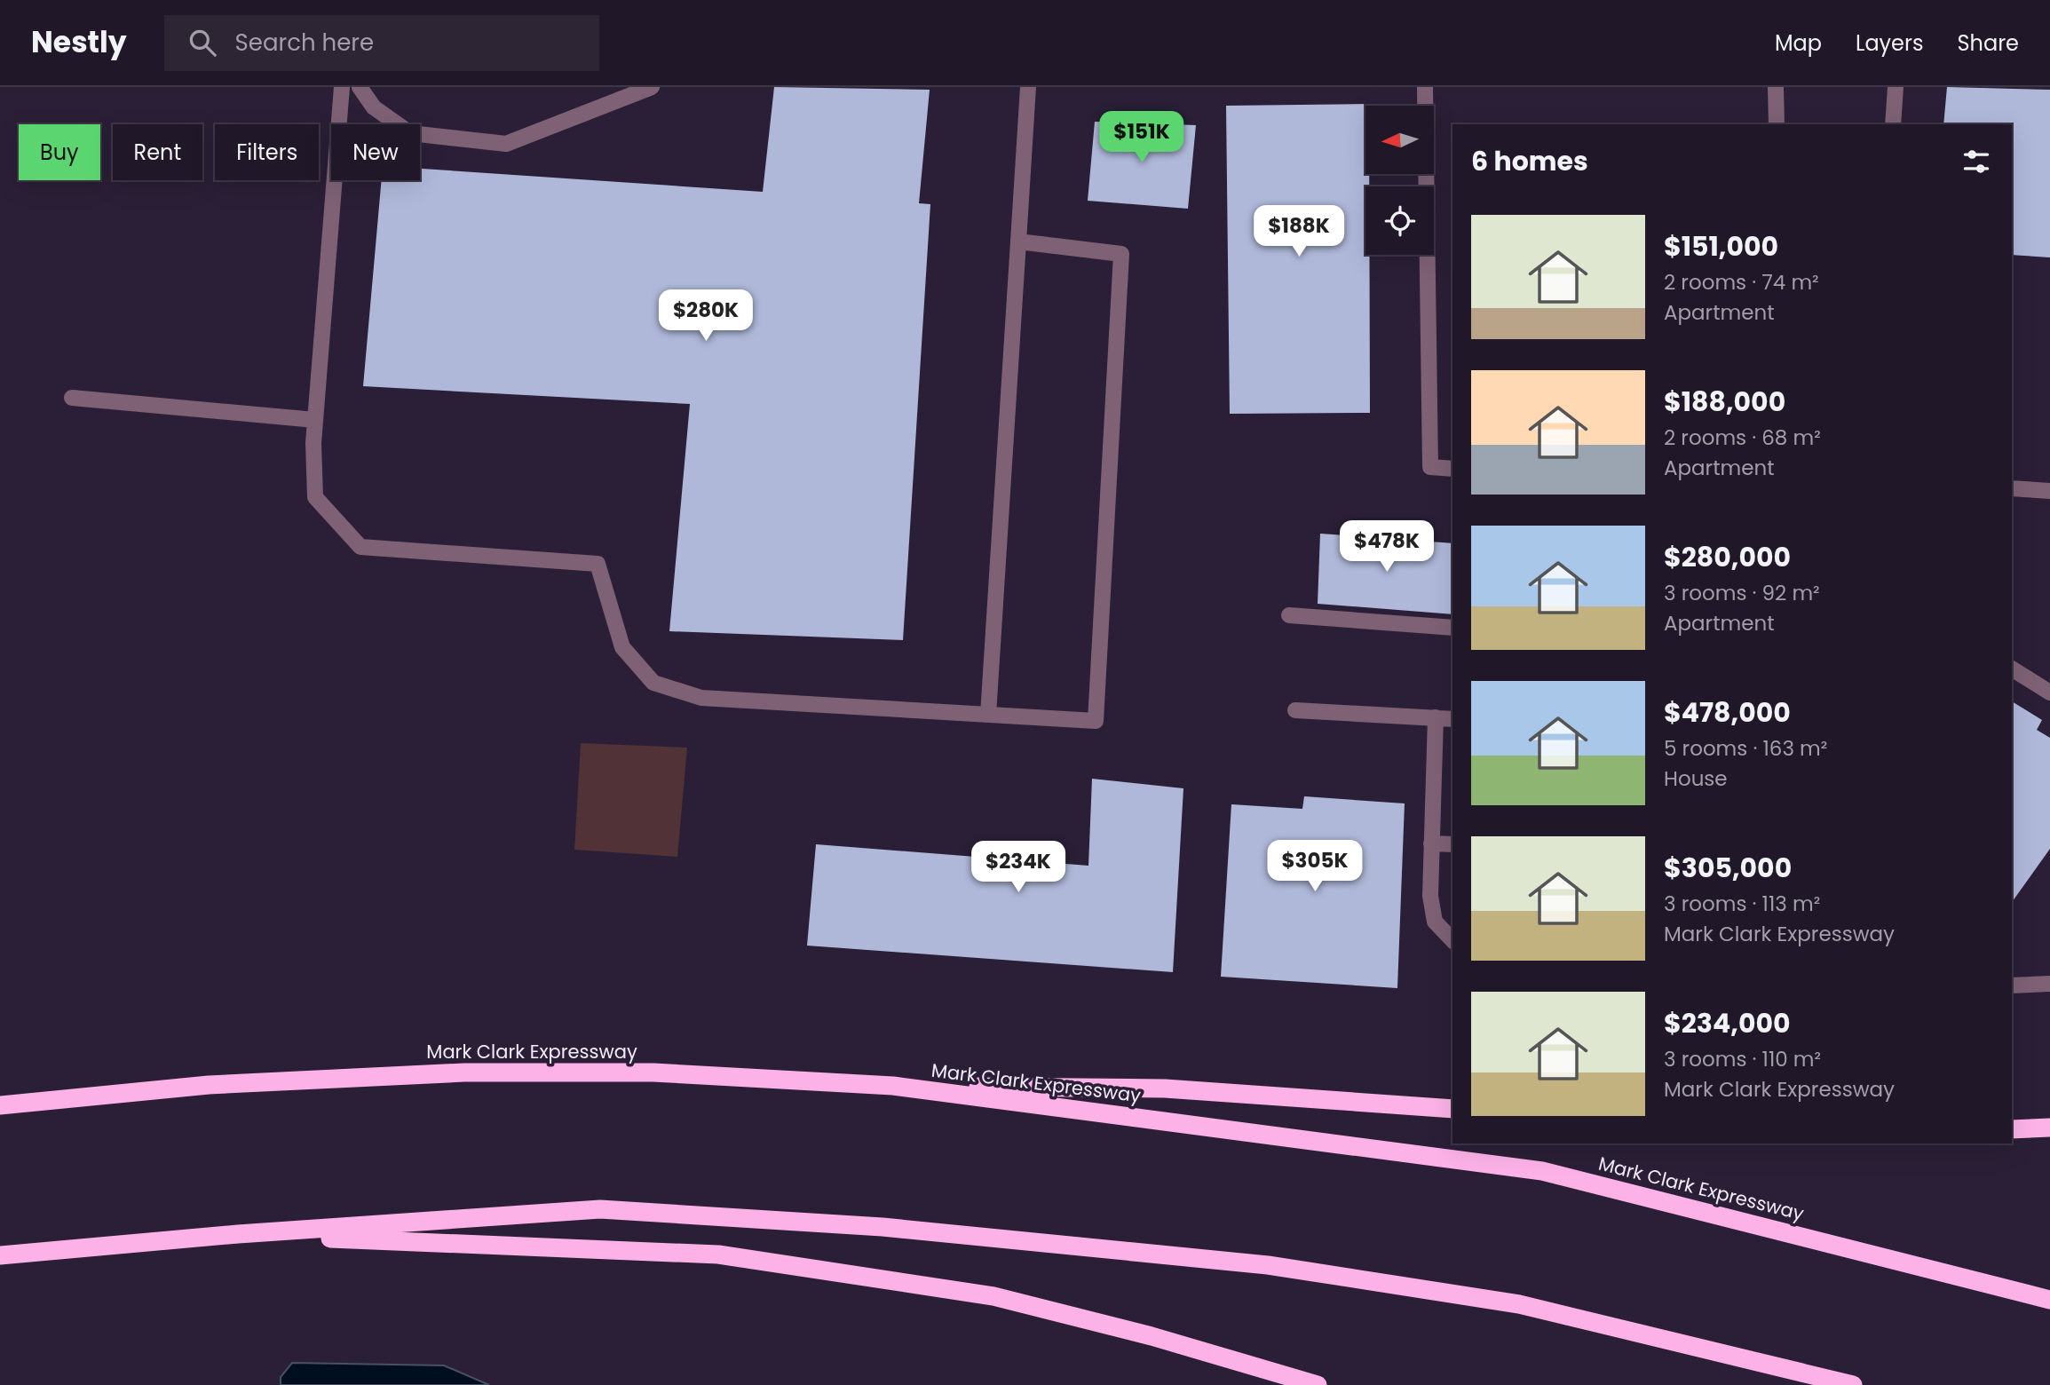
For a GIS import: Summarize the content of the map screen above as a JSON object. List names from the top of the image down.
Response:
{
  "streets": {
    "highway": ["Mark Clark Expressway"]
  },
  "north": "left",
  "page": {
    "header": "Nestly",
    "search": "Search here",
    "nav": ["Map", "Layers", "Share"],
    "price": [
      "$151K",
      "$188K",
      "$280K",
      "$478K",
      "$305K",
      "$234K"
    ],
    "chip": [
      "Buy",
      "Rent",
      "Filters",
      "New"
    ],
    "heading": "6 homes",
    "list": [
      {
        "name": "$151,000",
        "note": "2 rooms · 74 m² · Apartment"
      },
      {
        "name": "$188,000",
        "note": "2 rooms · 68 m² · Apartment"
      },
      {
        "name": "$280,000",
        "note": "3 rooms · 92 m² · Apartment"
      },
      {
        "name": "$478,000",
        "note": "5 rooms · 163 m² · House"
      },
      {
        "name": "$305,000",
        "note": "3 rooms · 113 m² · Mark Clark Expressway"
      },
      {
        "name": "$234,000",
        "note": "3 rooms · 110 m² · Mark Clark Expressway"
      }
    ]
  }
}
